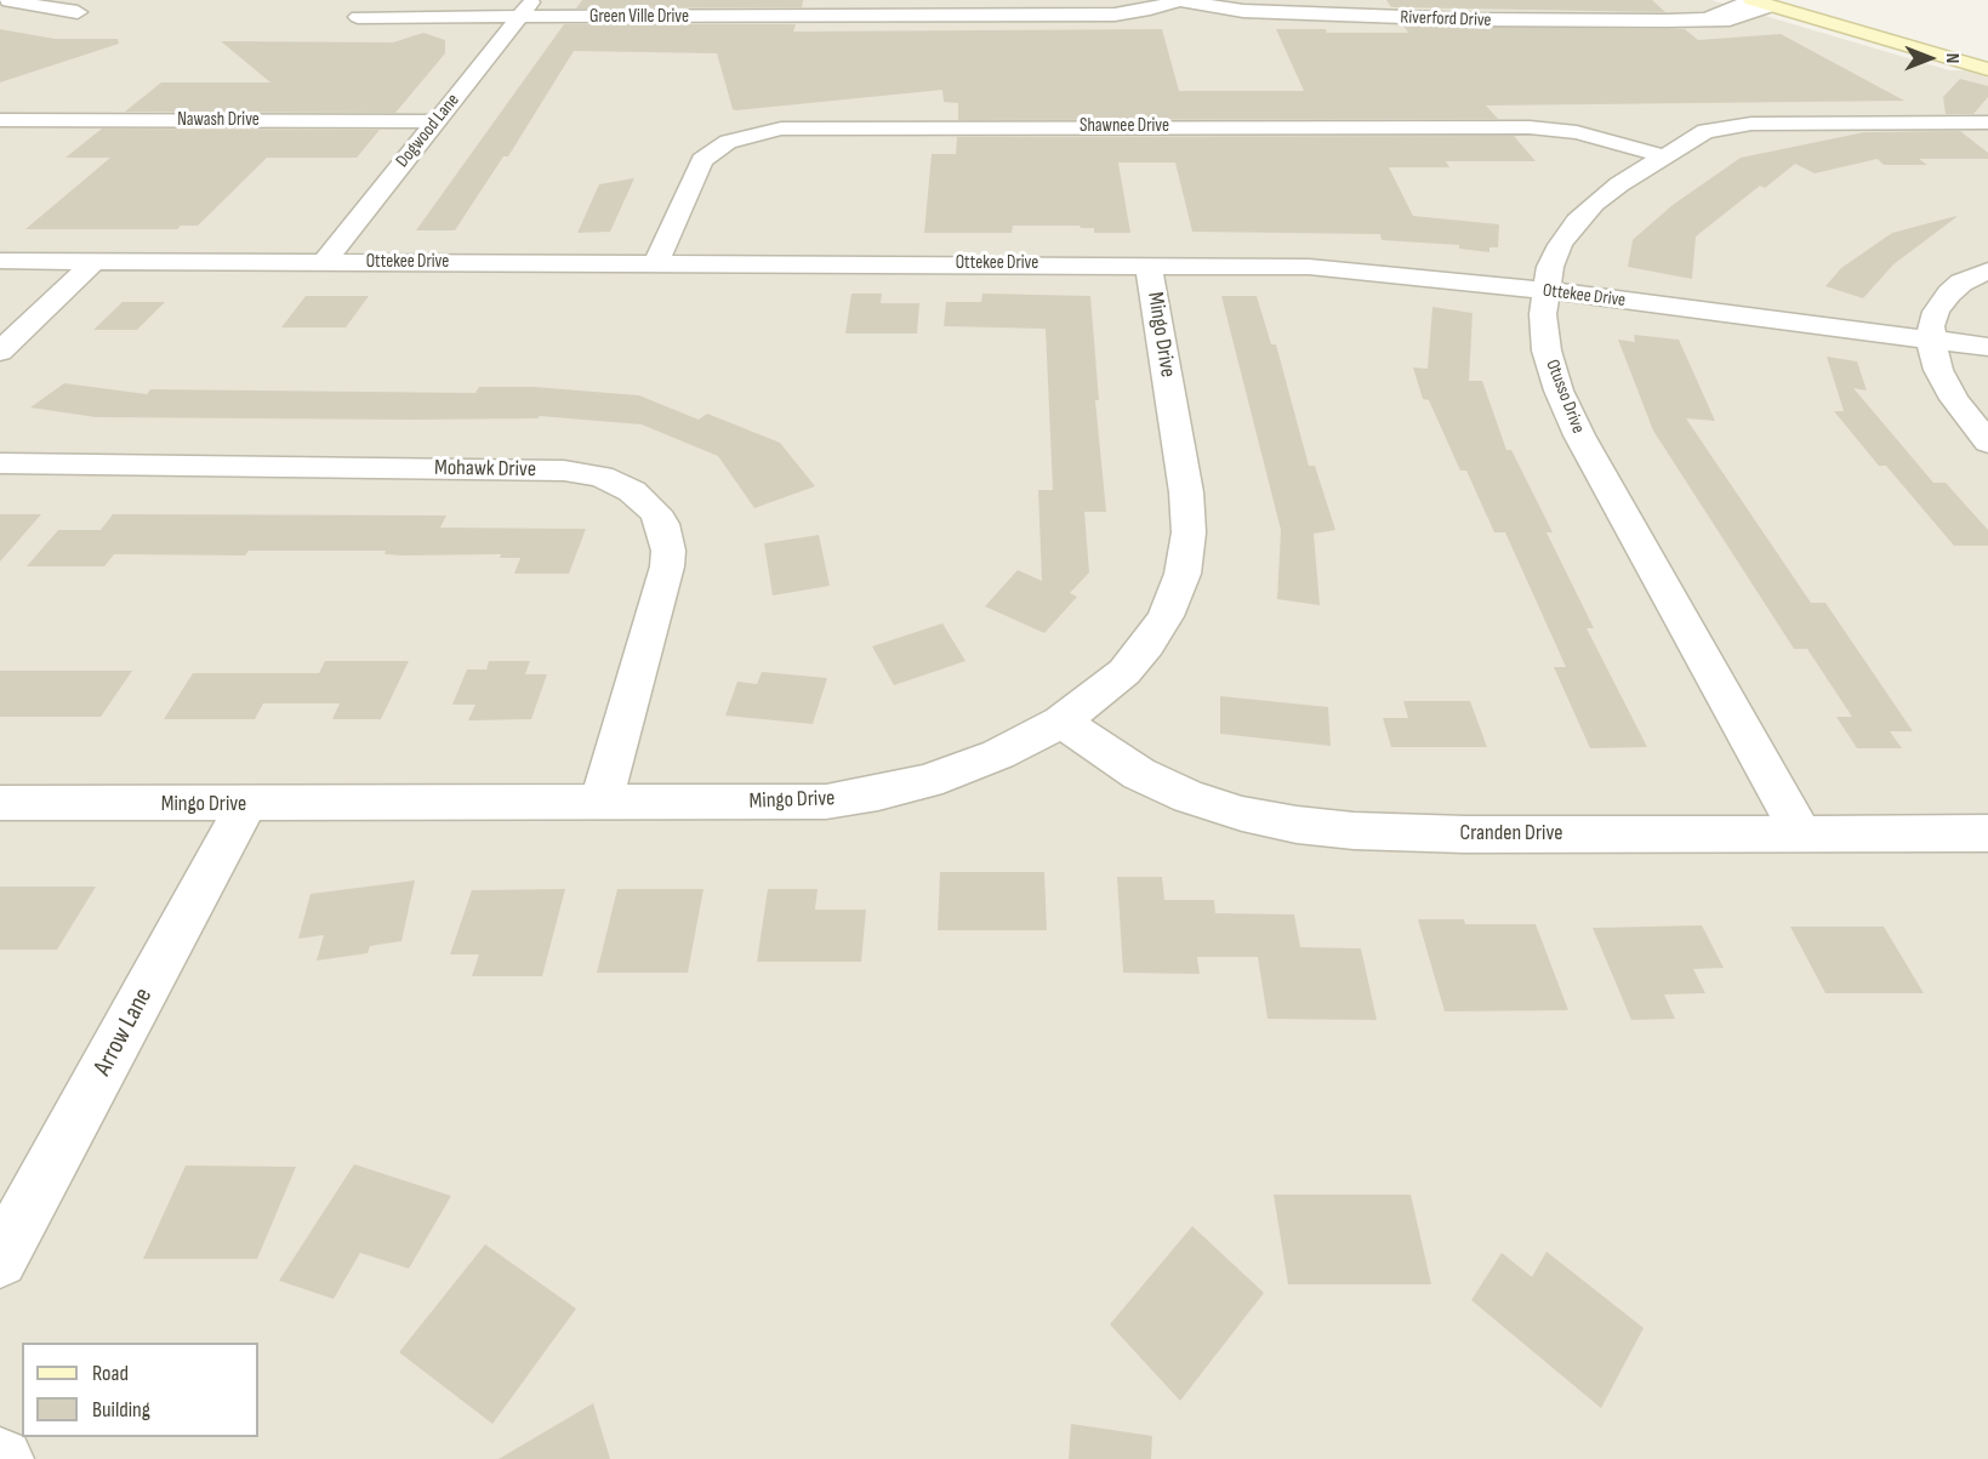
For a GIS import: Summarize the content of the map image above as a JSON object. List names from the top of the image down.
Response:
{
  "streets": {
    "street": [
      "Green Ville Drive",
      "Riverford Drive",
      "Nawash Drive",
      "Shawnee Drive",
      "Dogwood Lane",
      "Ottekee Drive",
      "Mingo Drive",
      "Otusso Drive",
      "Mohawk Drive",
      "Cranden Drive",
      "Arrow Lane"
    ]
  },
  "crossings": [
    ["Green Ville Drive", "Riverford Drive"],
    ["Green Ville Drive", "Dogwood Lane"],
    ["Nawash Drive", "Dogwood Lane"],
    ["Shawnee Drive", "Ottekee Drive"],
    ["Shawnee Drive", "Otusso Drive"],
    ["Dogwood Lane", "Ottekee Drive"],
    ["Ottekee Drive", "Mingo Drive"],
    ["Ottekee Drive", "Otusso Drive"],
    ["Mingo Drive", "Mohawk Drive"],
    ["Mingo Drive", "Cranden Drive"],
    ["Mingo Drive", "Arrow Lane"],
    ["Otusso Drive", "Cranden Drive"]
  ],
  "legend": ["Road", "Building"],
  "north": "right"
}
